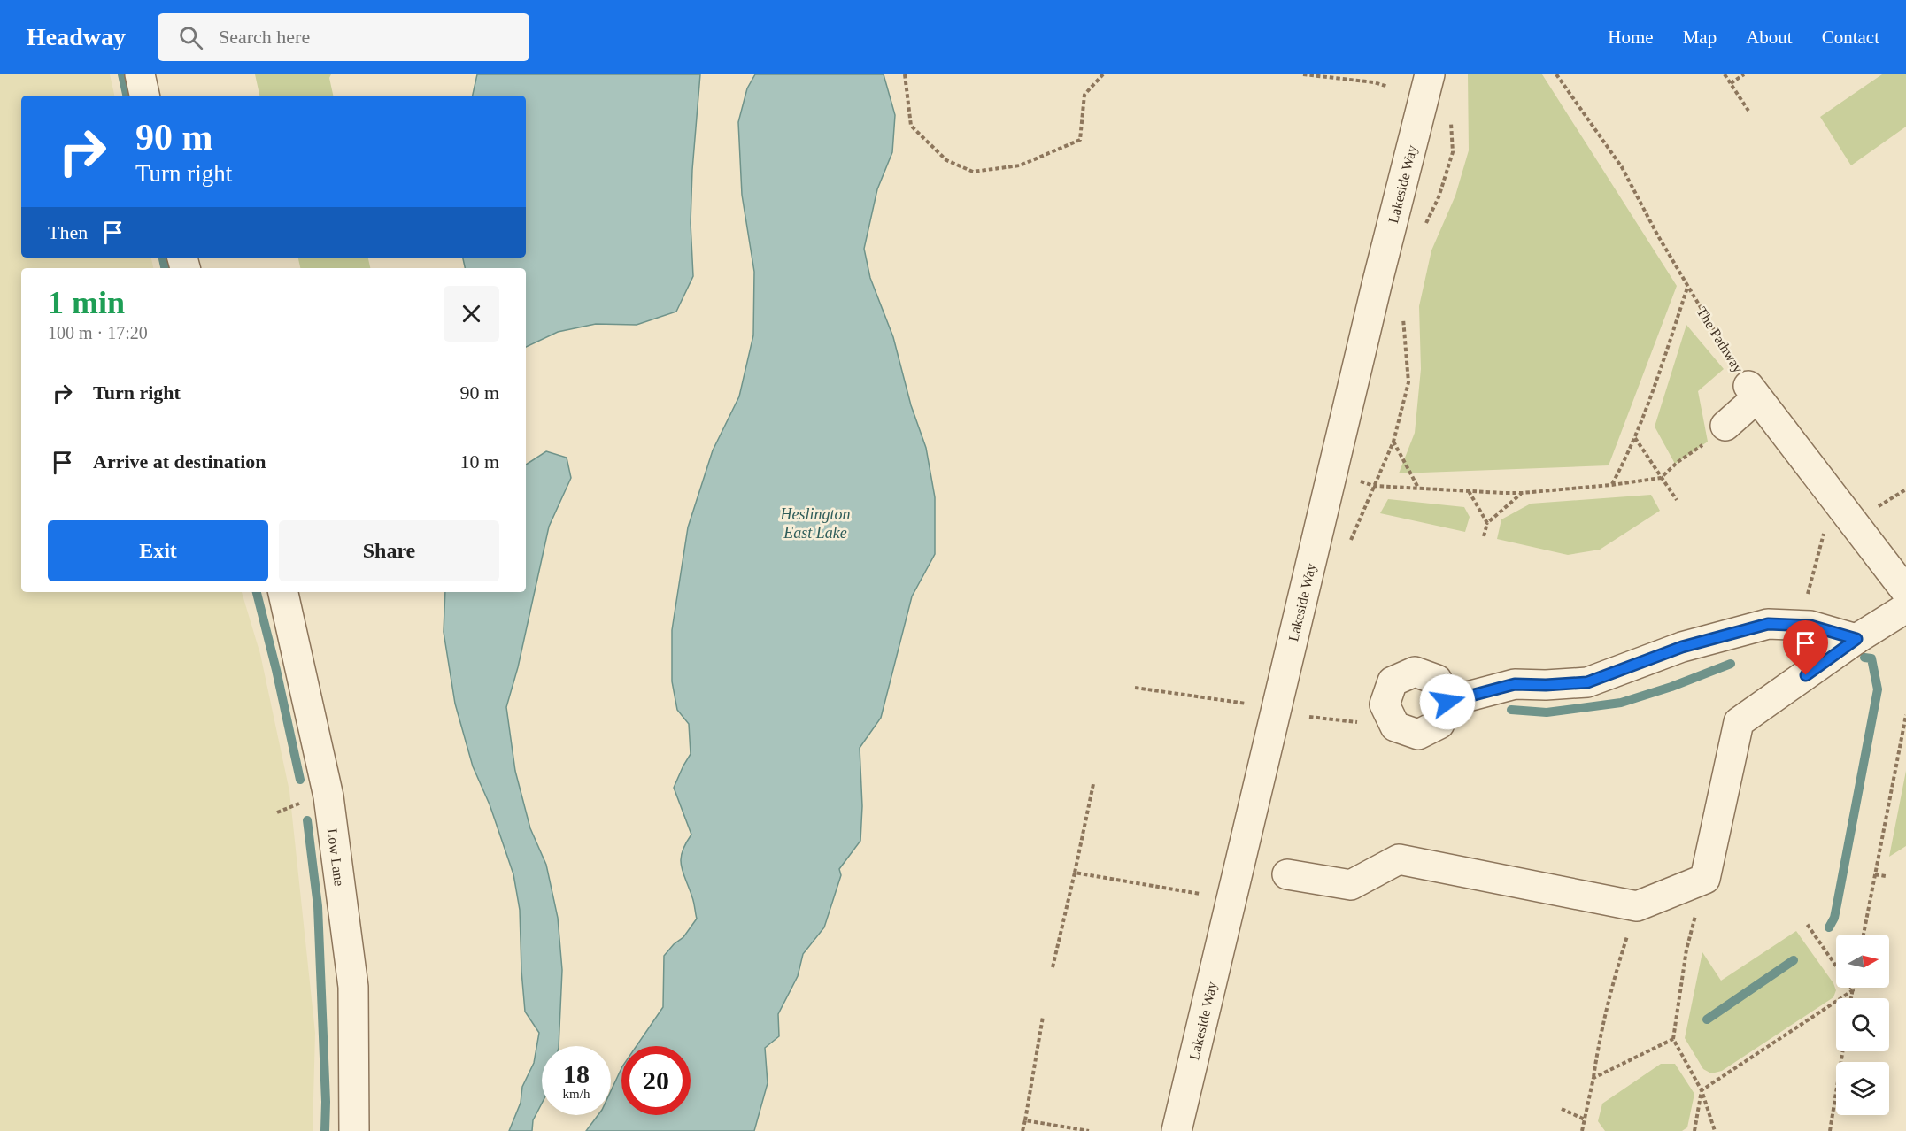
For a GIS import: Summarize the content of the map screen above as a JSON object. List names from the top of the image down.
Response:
{
  "streets": {
    "street": ["Lakeside Way", "Low Lane"],
    "path": ["The Pathway"]
  },
  "water": ["Heslington East Lake"],
  "north": "right",
  "page": {
    "header": "Headway",
    "search": "Search here",
    "nav": [
      "Home",
      "Map",
      "About",
      "Contact"
    ],
    "turn": ["90 m", "Turn right"],
    "then": "Then",
    "heading": ["1 min", "100 m · 17:20"],
    "list": [
      {
        "name": "Turn right",
        "value": "90 m"
      },
      {
        "name": "Arrive at destination",
        "value": "10 m"
      }
    ],
    "buttons": ["Exit", "Share"],
    "speed": "18 km/h",
    "limit": "20"
  }
}
